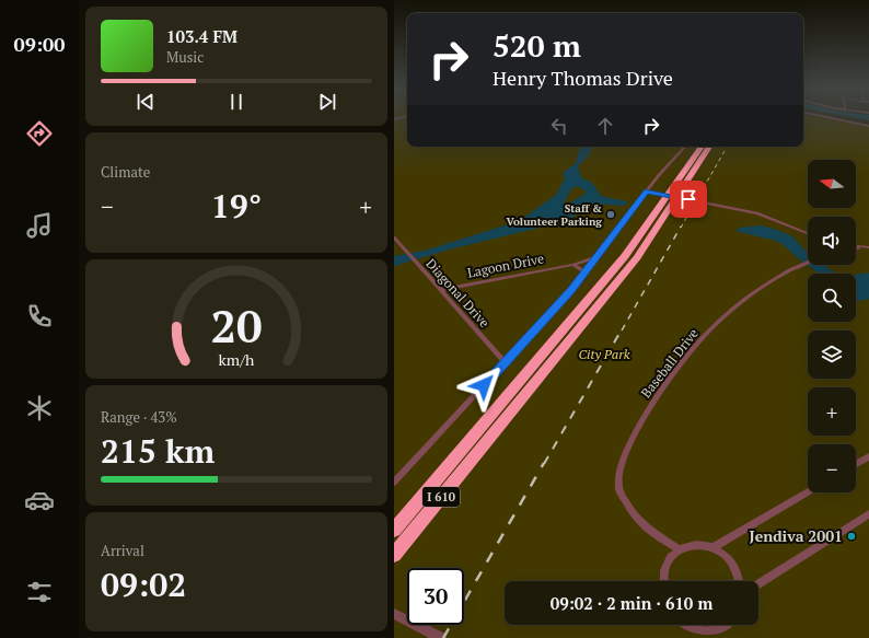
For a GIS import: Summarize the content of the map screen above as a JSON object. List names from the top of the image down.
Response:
{
  "streets": {
    "highway": ["I 610"],
    "street": ["Lagoon Drive", "Diagonal Drive", "Baseball Drive"]
  },
  "crossings": [
    ["Lagoon Drive", "Diagonal Drive"]
  ],
  "parks": ["City Park"],
  "places": ["Staff & Volunteer Parking", "Jendiva 2001"],
  "north": "left",
  "page": {
    "tabs": "09:00",
    "turn": ["520 m", "Henry Thomas Drive"],
    "song": ["103.4 FM", "Music"],
    "tile": [
      "Climate",
      ["Range · 43%", "215 km"],
      ["Arrival", "09:02"]
    ],
    "map_buttons": ["+", "−"],
    "heat": ["−", "19°", "+"],
    "limit": "30",
    "trip": "09:02 · 2 min · 610 m",
    "gauge": ["20", "km/h"]
  }
}
